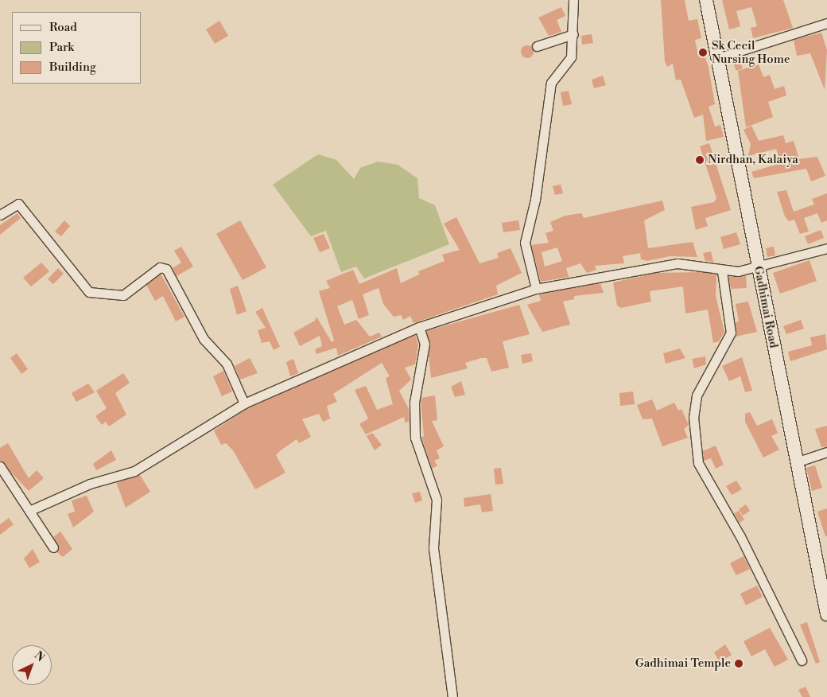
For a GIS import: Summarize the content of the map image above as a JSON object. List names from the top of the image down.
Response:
{
  "streets": {
    "street": ["Gadhimai Road"]
  },
  "places": ["Sk Cecil Nursing Home", "Nirdhan, Kalaiya", "Gadhimai Temple"],
  "legend": ["Road", "Park", "Building"],
  "north": "top right"
}
